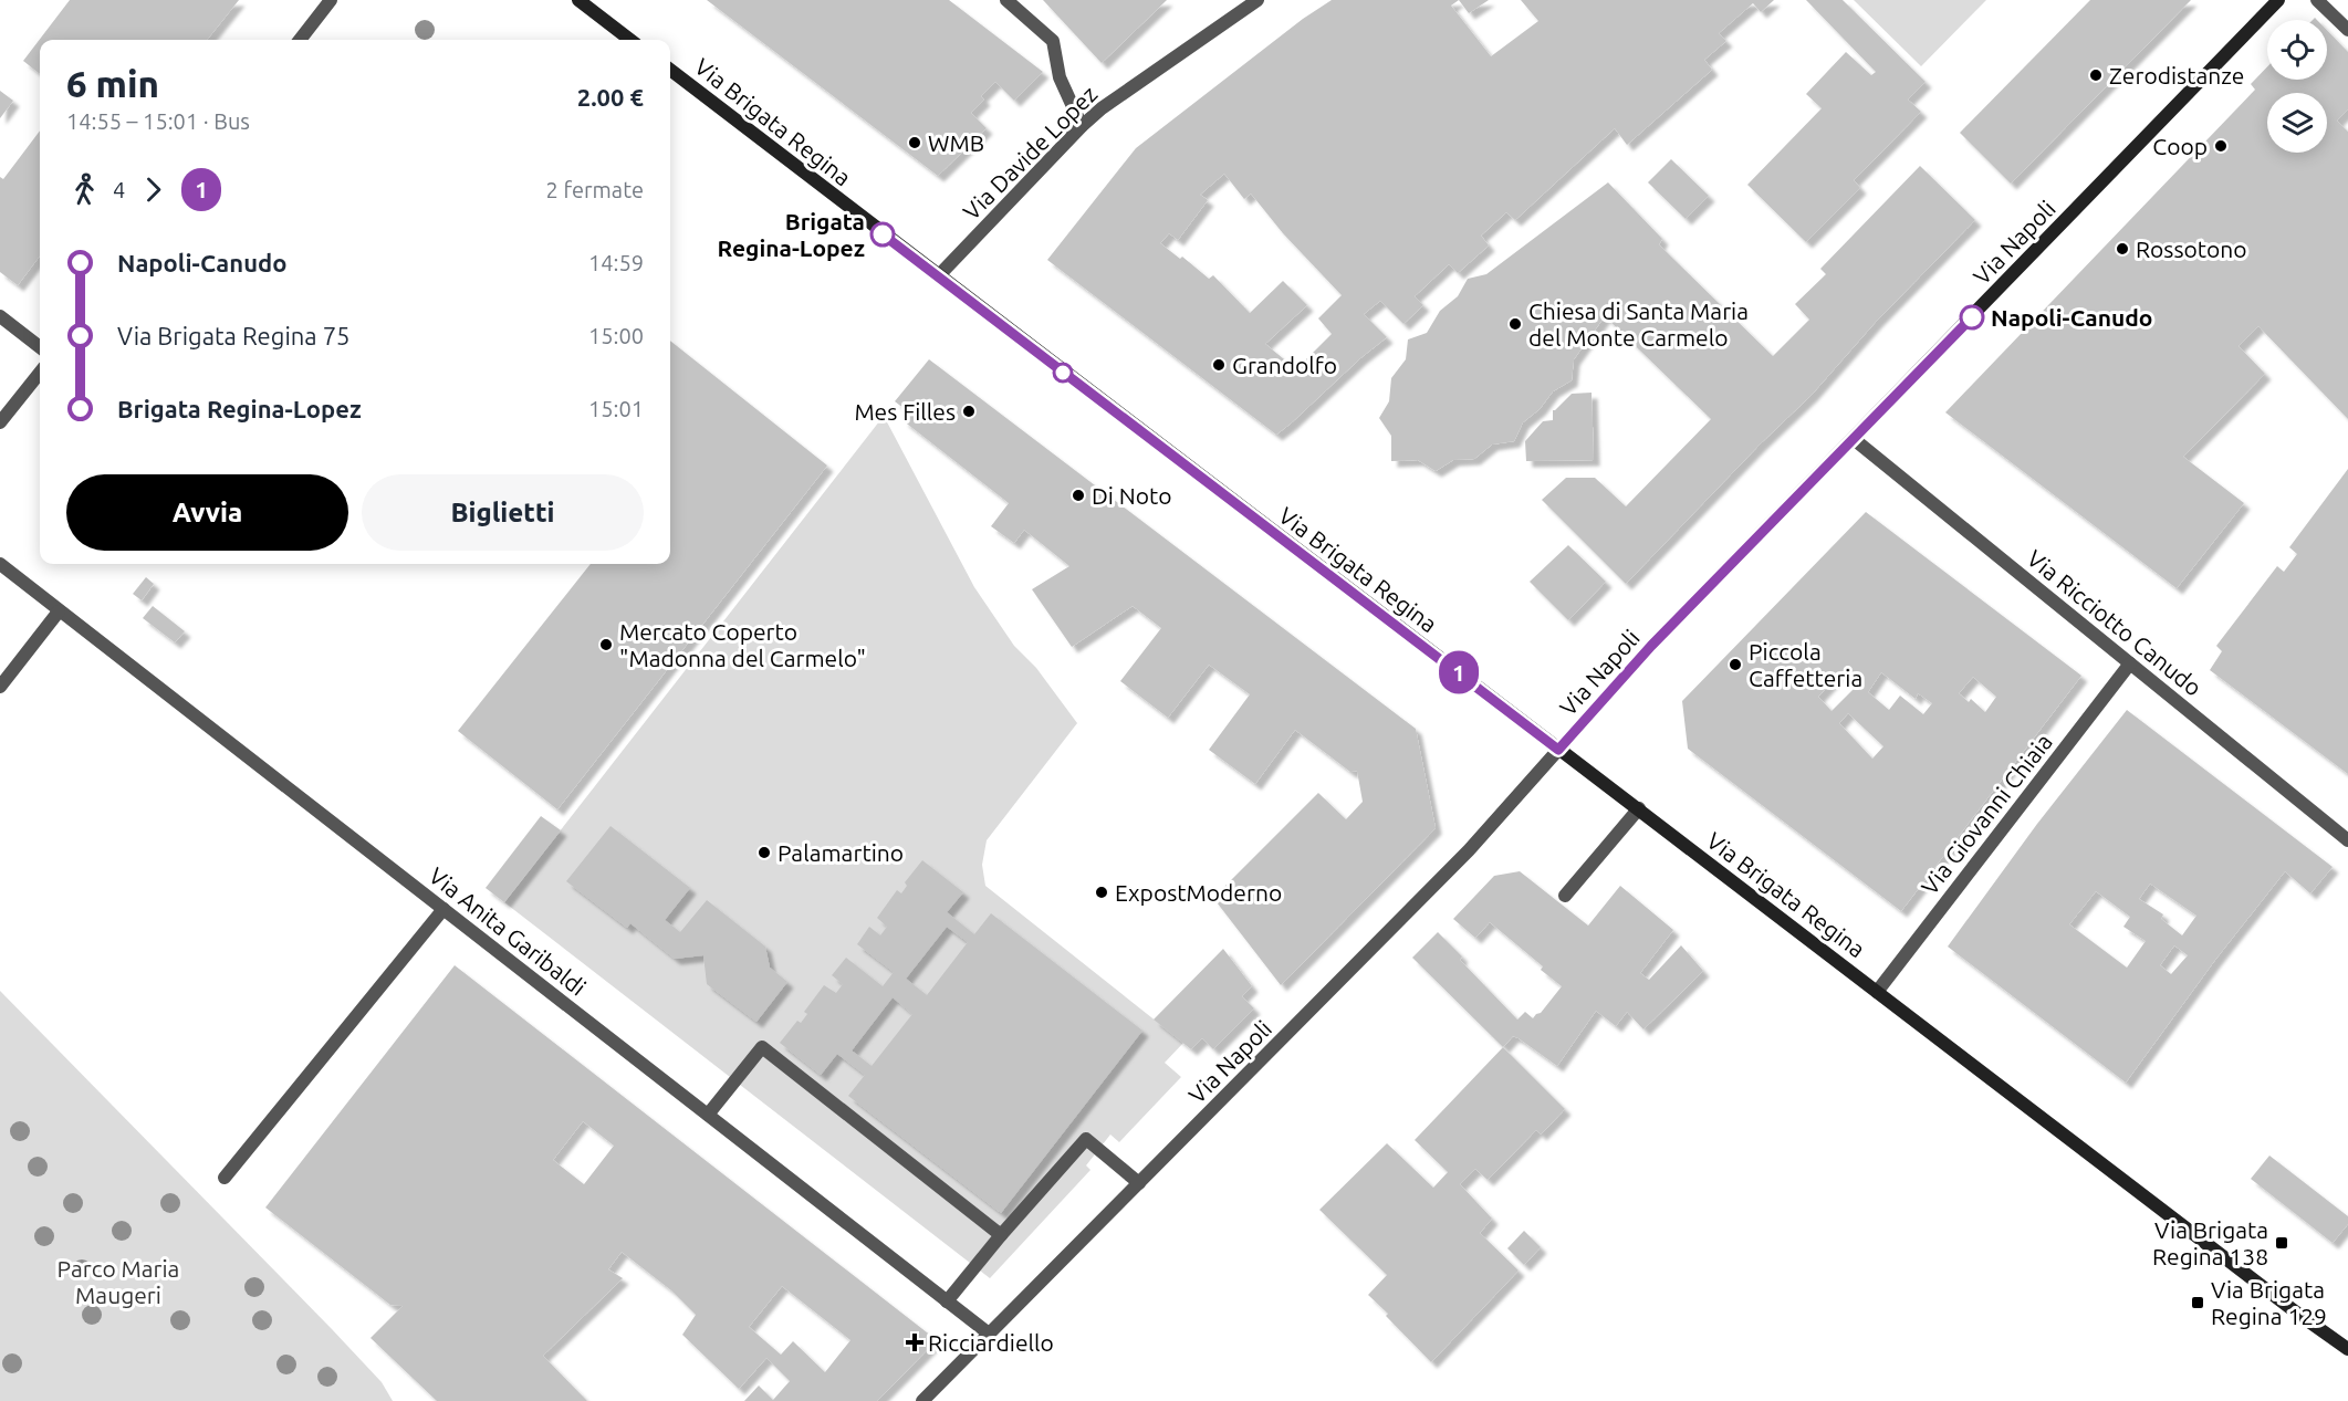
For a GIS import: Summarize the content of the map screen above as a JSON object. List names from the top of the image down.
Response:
{
  "streets": {
    "main road": ["Via Brigata Regina", "Via Napoli"],
    "street": [
      "Via Davide Lopez",
      "Via Ricciotto Canudo",
      "Via Giovanni Chiaia",
      "Via Anita Garibaldi"
    ]
  },
  "crossings": [
    ["Via Brigata Regina", "Via Davide Lopez"],
    ["Via Brigata Regina", "Via Napoli"],
    ["Via Brigata Regina", "Via Giovanni Chiaia"],
    ["Via Napoli", "Via Ricciotto Canudo"],
    ["Via Napoli", "Via Anita Garibaldi"],
    ["Via Ricciotto Canudo", "Via Giovanni Chiaia"]
  ],
  "parks": ["Parco Maria Maugeri"],
  "places": {
    "other": [
      "Zerodistanze",
      "WMB",
      "Coop",
      "Brigata Regina-Lopez",
      "Rossotono",
      "Napoli-Canudo",
      "Chiesa di Santa Maria del Monte Carmelo",
      "Grandolfo",
      "Mes Filles",
      "Di Noto",
      "Mercato Coperto \"Madonna del Carmelo\"",
      "Piccola Caffetteria",
      "Palamartino",
      "ExpostModerno"
    ],
    "transit": ["Via Brigata Regina 138", "Via Brigata Regina 129"],
    "health": ["Ricciardiello"]
  },
  "lines": ["bus line 1"],
  "page": {
    "on_map": "1",
    "heading": ["6 min", "14:55 – 15:01 · Bus", "2.00 €"],
    "legs": ["4", "1", "2 fermate"],
    "list": [
      {
        "name": "Napoli-Canudo",
        "value": "14:59"
      },
      {
        "name": "Via Brigata Regina 75",
        "value": "15:00"
      },
      {
        "name": "Brigata Regina-Lopez",
        "value": "15:01"
      }
    ],
    "buttons": ["Avvia", "Biglietti"]
  }
}
